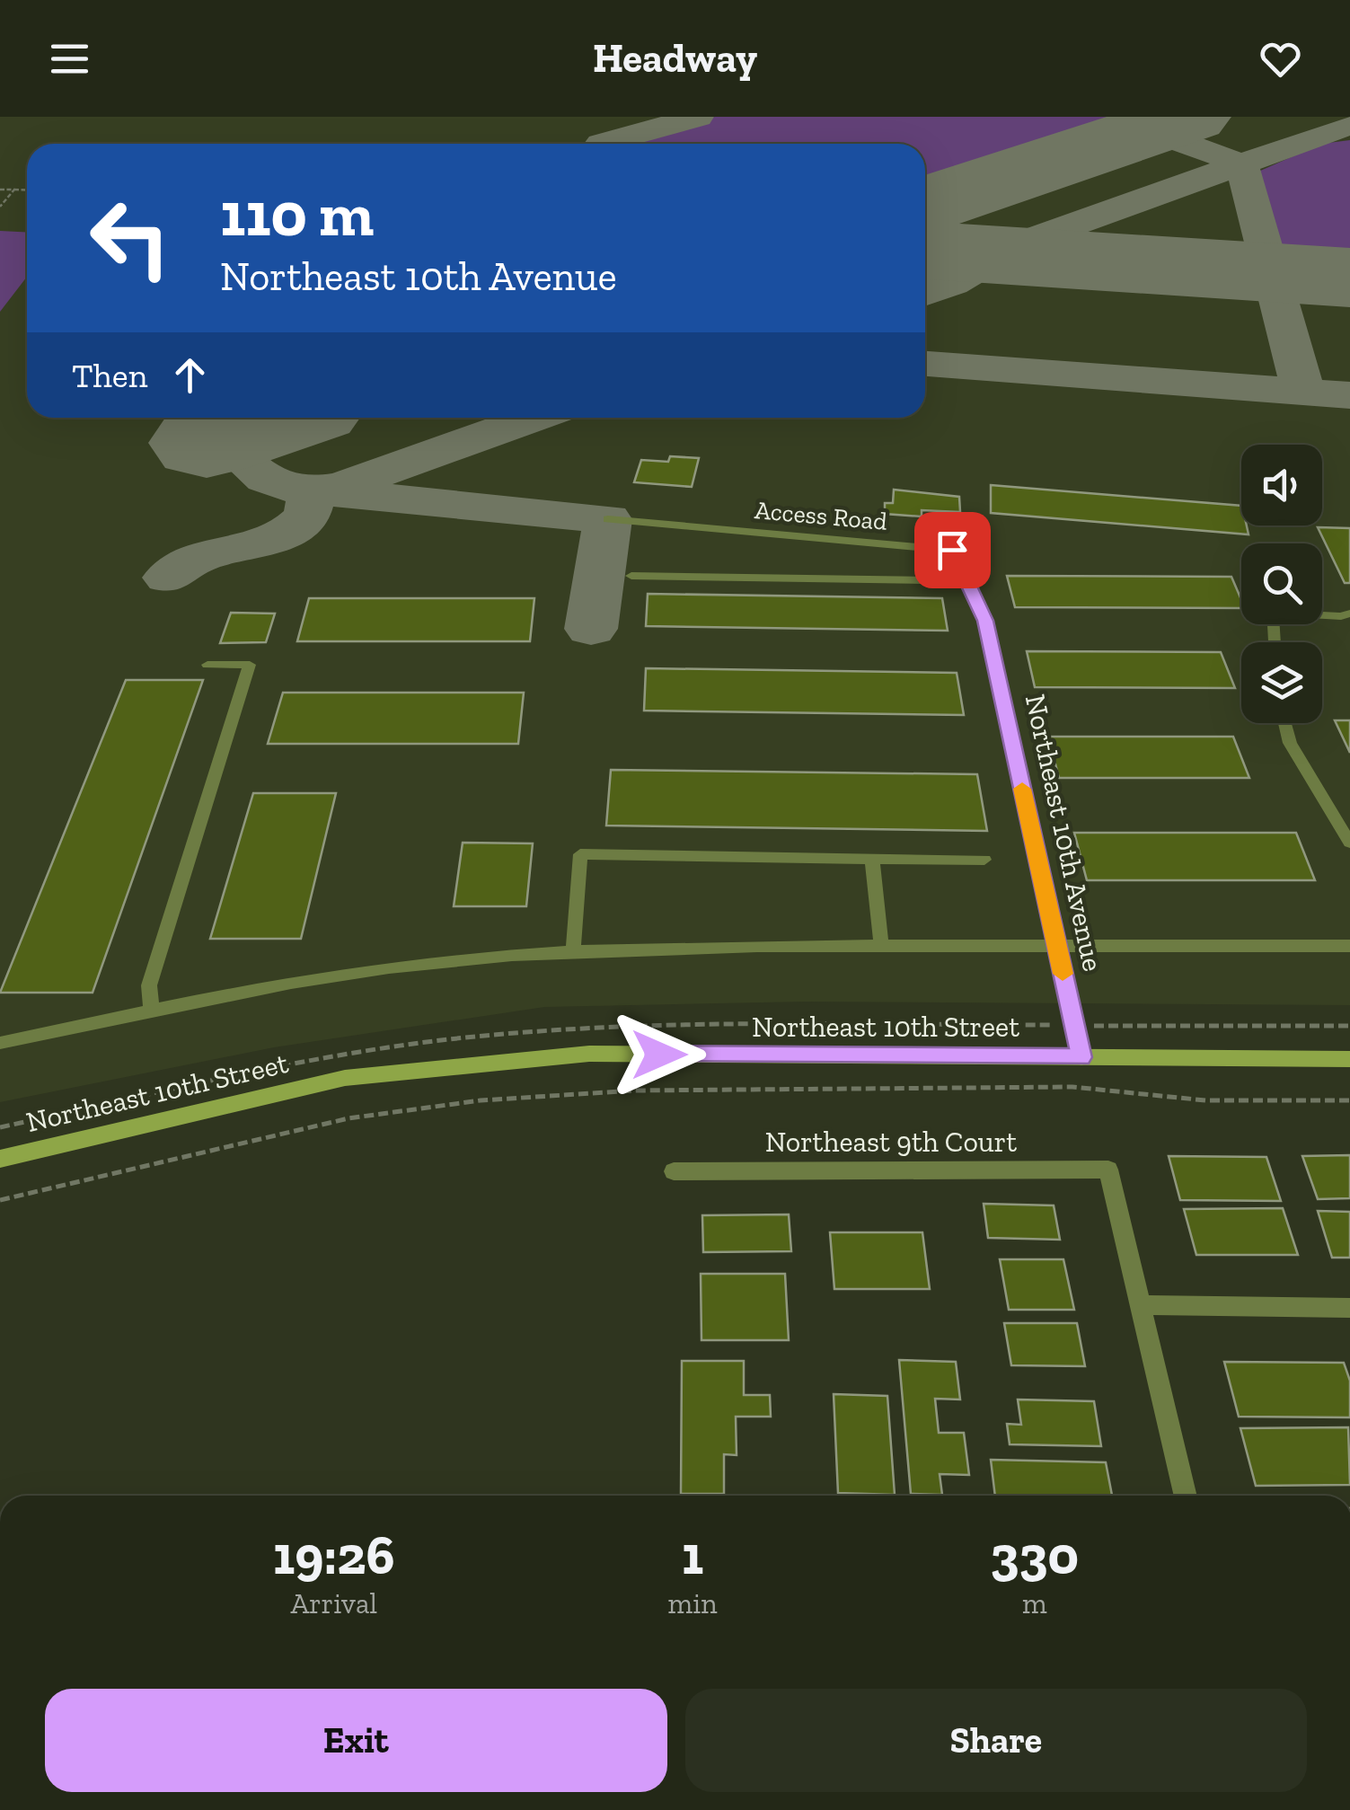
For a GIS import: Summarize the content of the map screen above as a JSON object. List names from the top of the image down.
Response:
{
  "streets": {
    "street": [
      "Access Road",
      "Northeast 10th Avenue",
      "Northeast 10th Street",
      "Northeast 9th Court"
    ]
  },
  "crossings": [
    ["Access Road", "Northeast 10th Avenue"],
    ["Northeast 10th Avenue", "Northeast 10th Street"]
  ],
  "page": {
    "header": "Headway",
    "turn": ["110 m", "Northeast 10th Avenue"],
    "then": "Then",
    "eta": [
      "19:26",
      "Arrival",
      "1",
      "min",
      "330",
      "m"
    ],
    "buttons": ["Exit", "Share"]
  }
}
